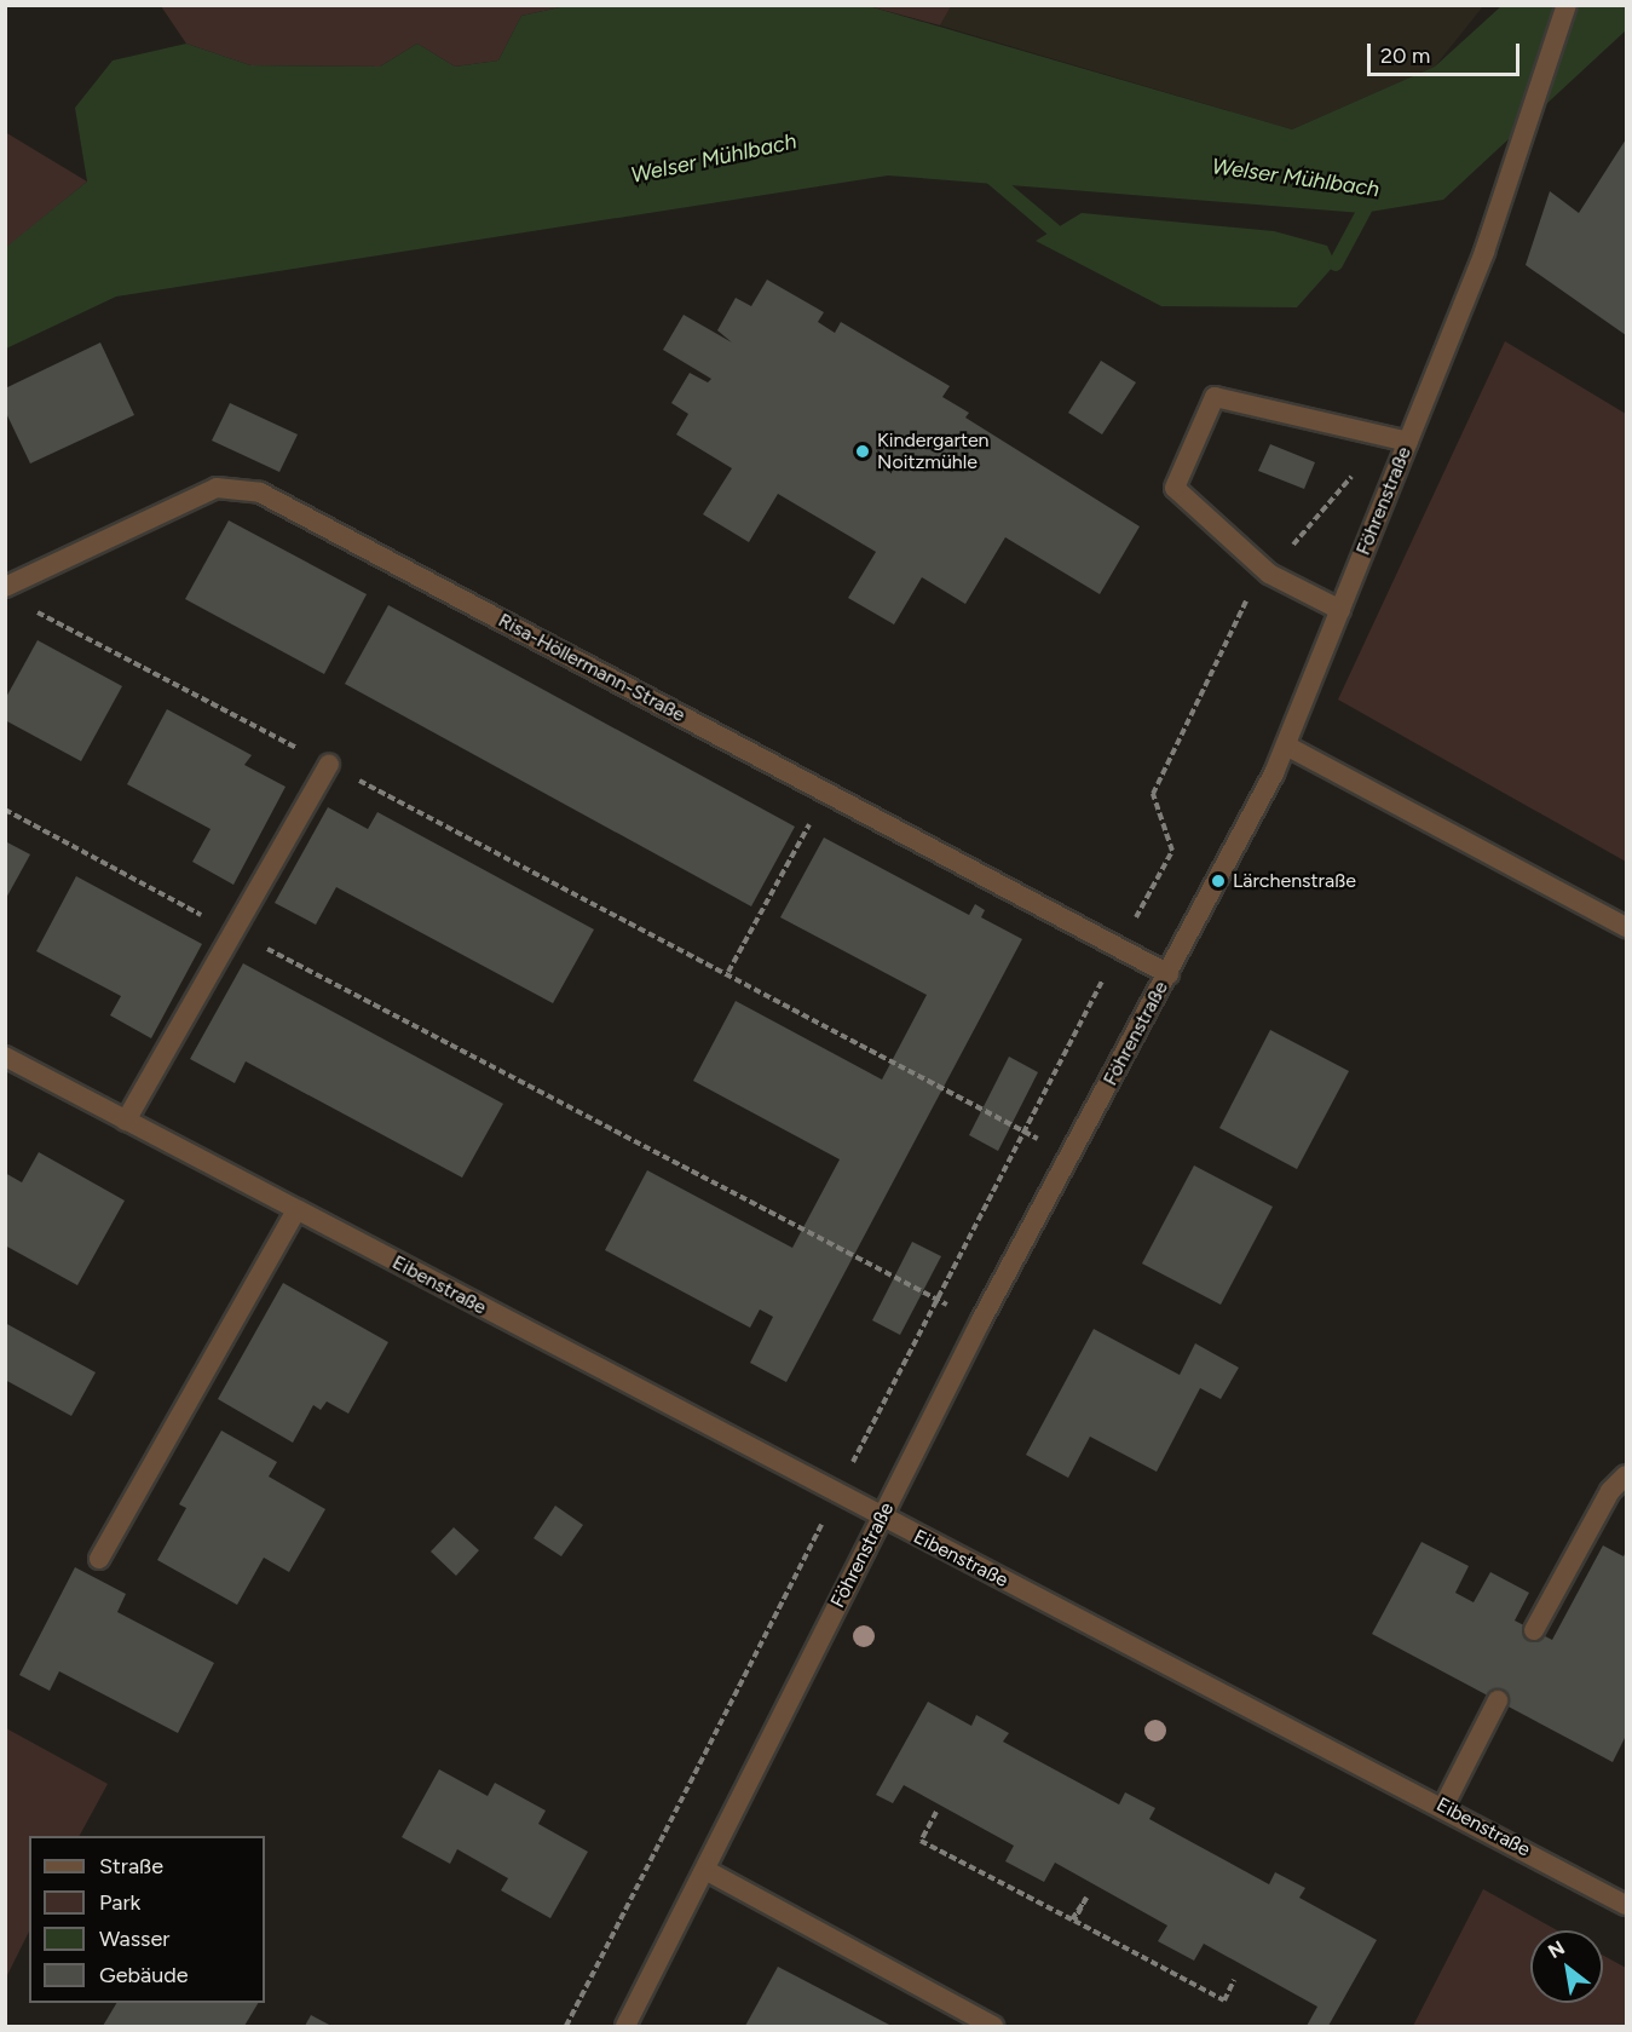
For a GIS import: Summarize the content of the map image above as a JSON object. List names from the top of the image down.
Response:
{
  "streets": {
    "street": ["Föhrenstraße", "Risa-Höllermann-Straße", "Eibenstraße"]
  },
  "crossings": [
    ["Föhrenstraße", "Risa-Höllermann-Straße"],
    ["Föhrenstraße", "Eibenstraße"]
  ],
  "water": ["Welser Mühlbach"],
  "places": ["Kindergarten Noitzmühle", "Lärchenstraße"],
  "legend": [
    "Straße",
    "Park",
    "Wasser",
    "Gebäude"
  ],
  "scale_bar": "20 m",
  "north": "top left"
}
